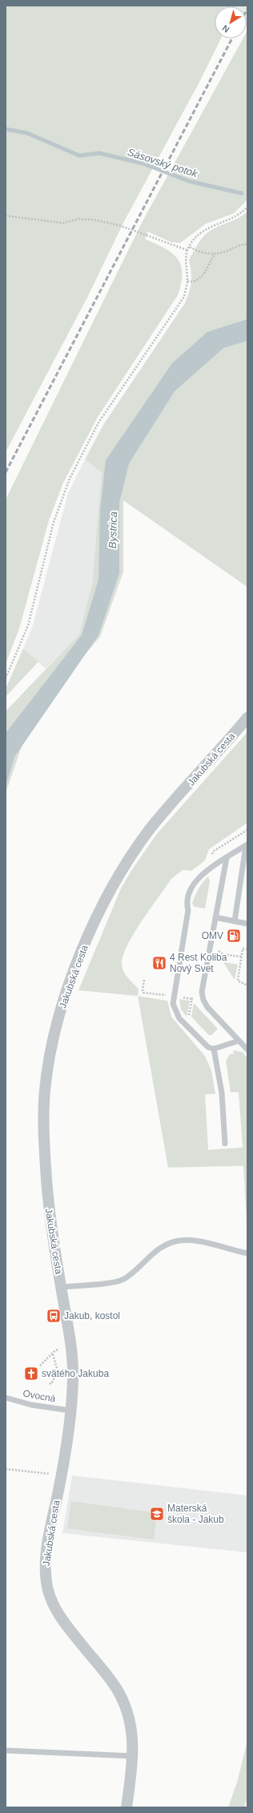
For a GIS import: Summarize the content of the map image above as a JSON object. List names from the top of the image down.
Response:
{
  "streets": {
    "street": ["Jakubská cesta"],
    "lane": ["Ovocná"]
  },
  "crossings": [
    ["Jakubská cesta", "Ovocná"]
  ],
  "water": ["Sásovský potok", "Bystrica"],
  "places": {
    "fuel station": ["OMV"],
    "restaurant": ["4 Rest Koliba Nový Svet"],
    "bus stop": ["Jakub, kostol"],
    "church": ["svätého Jakuba"],
    "school or university": ["Materská škola - Jakub"]
  },
  "north": "bottom left"
}
